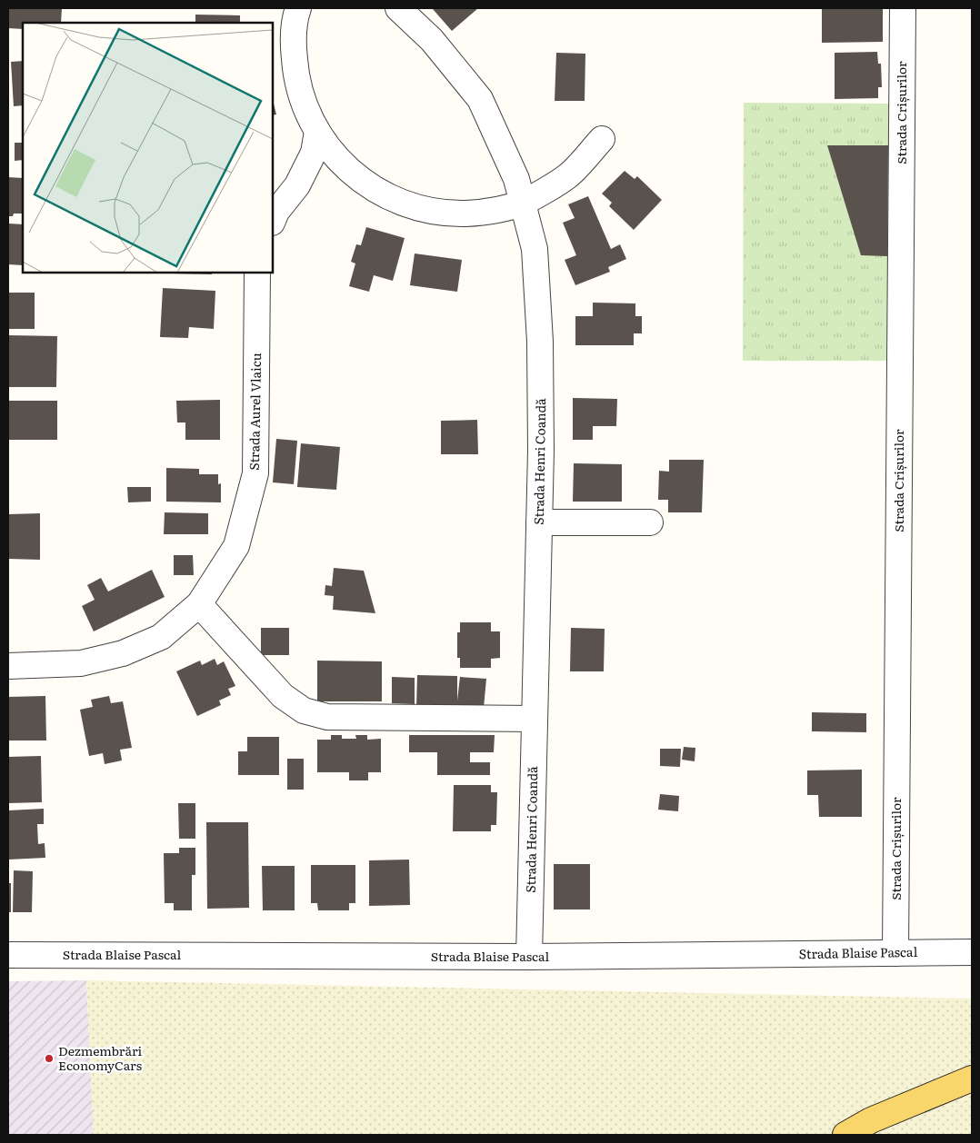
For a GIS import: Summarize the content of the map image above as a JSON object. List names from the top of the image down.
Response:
{
  "streets": {
    "street": [
      "Strada Crișurilor",
      "Strada Aurel Vlaicu",
      "Strada Henri Coandă",
      "Strada Blaise Pascal"
    ]
  },
  "crossings": [
    ["Strada Crișurilor", "Strada Blaise Pascal"],
    ["Strada Henri Coandă", "Strada Blaise Pascal"]
  ],
  "places": ["Dezmembrări EconomyCars"]
}
